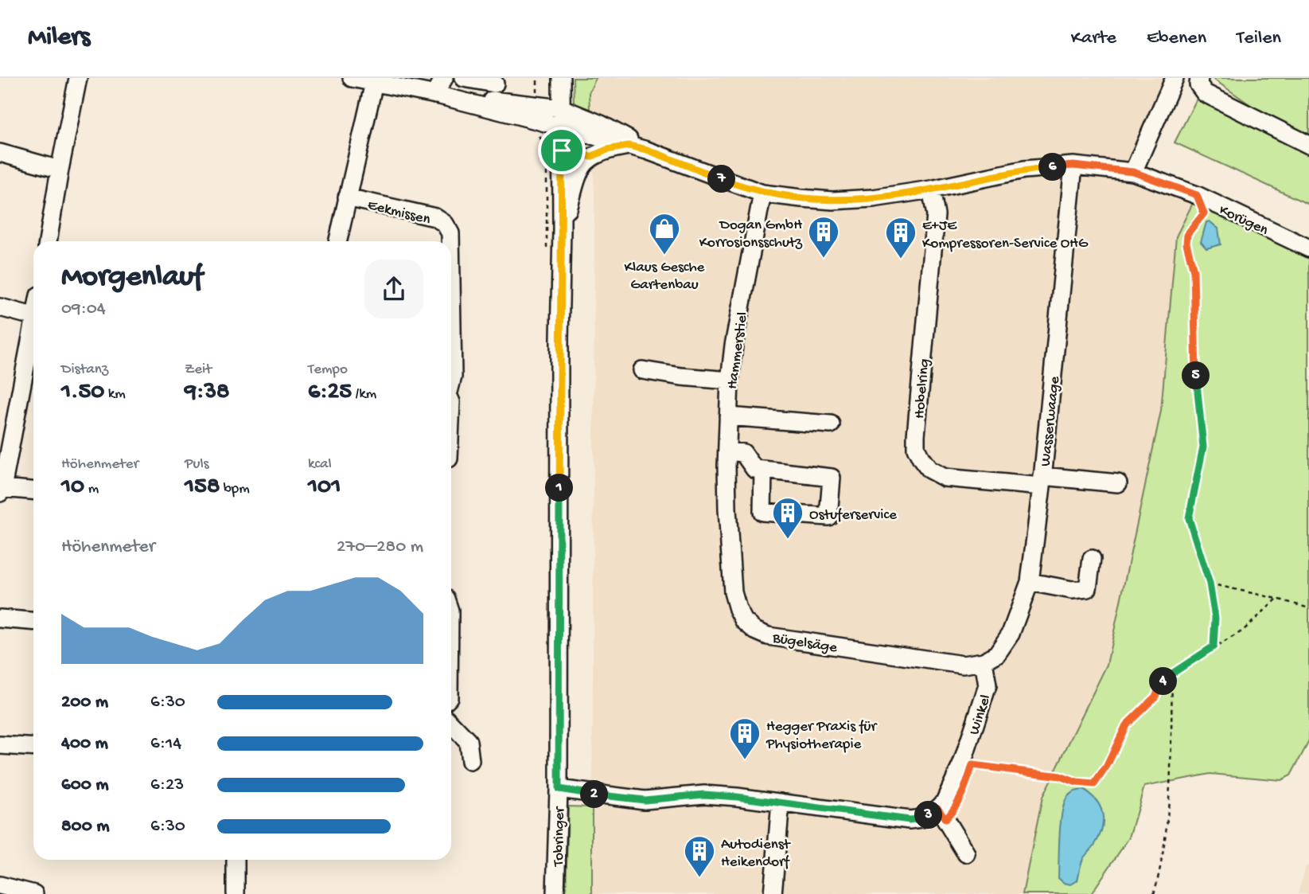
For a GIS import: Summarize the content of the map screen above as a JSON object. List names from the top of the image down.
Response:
{
  "streets": {
    "street": [
      "Eekmissen",
      "Korügen",
      "Hammerstiel",
      "Hobelring",
      "Wasserwaage",
      "Bügelsäge",
      "Winkel",
      "Tobringer"
    ]
  },
  "crossings": [
    ["Korügen", "Hammerstiel"],
    ["Korügen", "Hobelring"],
    ["Korügen", "Wasserwaage"],
    ["Korügen", "Tobringer"],
    ["Hammerstiel", "Bügelsäge"],
    ["Hobelring", "Wasserwaage"],
    ["Wasserwaage", "Bügelsäge"],
    ["Wasserwaage", "Winkel"],
    ["Bügelsäge", "Winkel"]
  ],
  "places": {
    "shop": ["Klaus Gesche Gartenbau"],
    "building": [
      "Dogan GmbH Korrosionsschutz",
      "E+JE Kompressoren-Service OHG",
      "Ostuferservice",
      "Hegger Praxis für Physiotherapie",
      "Autodienst Heikendorf"
    ]
  },
  "page": {
    "header": "Milers",
    "nav": ["Karte", "Ebenen", "Teilen"],
    "pins": [
      "6",
      "7",
      "5",
      "1",
      "4",
      "2",
      "3"
    ],
    "heading": ["Morgenlauf", "09:04"],
    "stats": [
      ["Distanz", "1.50 km"],
      ["Zeit", "9:38"],
      ["Tempo", "6:25 /km"],
      ["Höhenmeter", "10 m"],
      ["Puls", "158 bpm"],
      ["kcal", "101"]
    ],
    "chart": ["Höhenmeter", "270–280 m"],
    "list": [
      {
        "name": "200 m",
        "note": "6:30"
      },
      {
        "name": "400 m",
        "note": "6:14"
      },
      {
        "name": "600 m",
        "note": "6:23"
      },
      {
        "name": "800 m",
        "note": "6:30"
      }
    ]
  }
}
